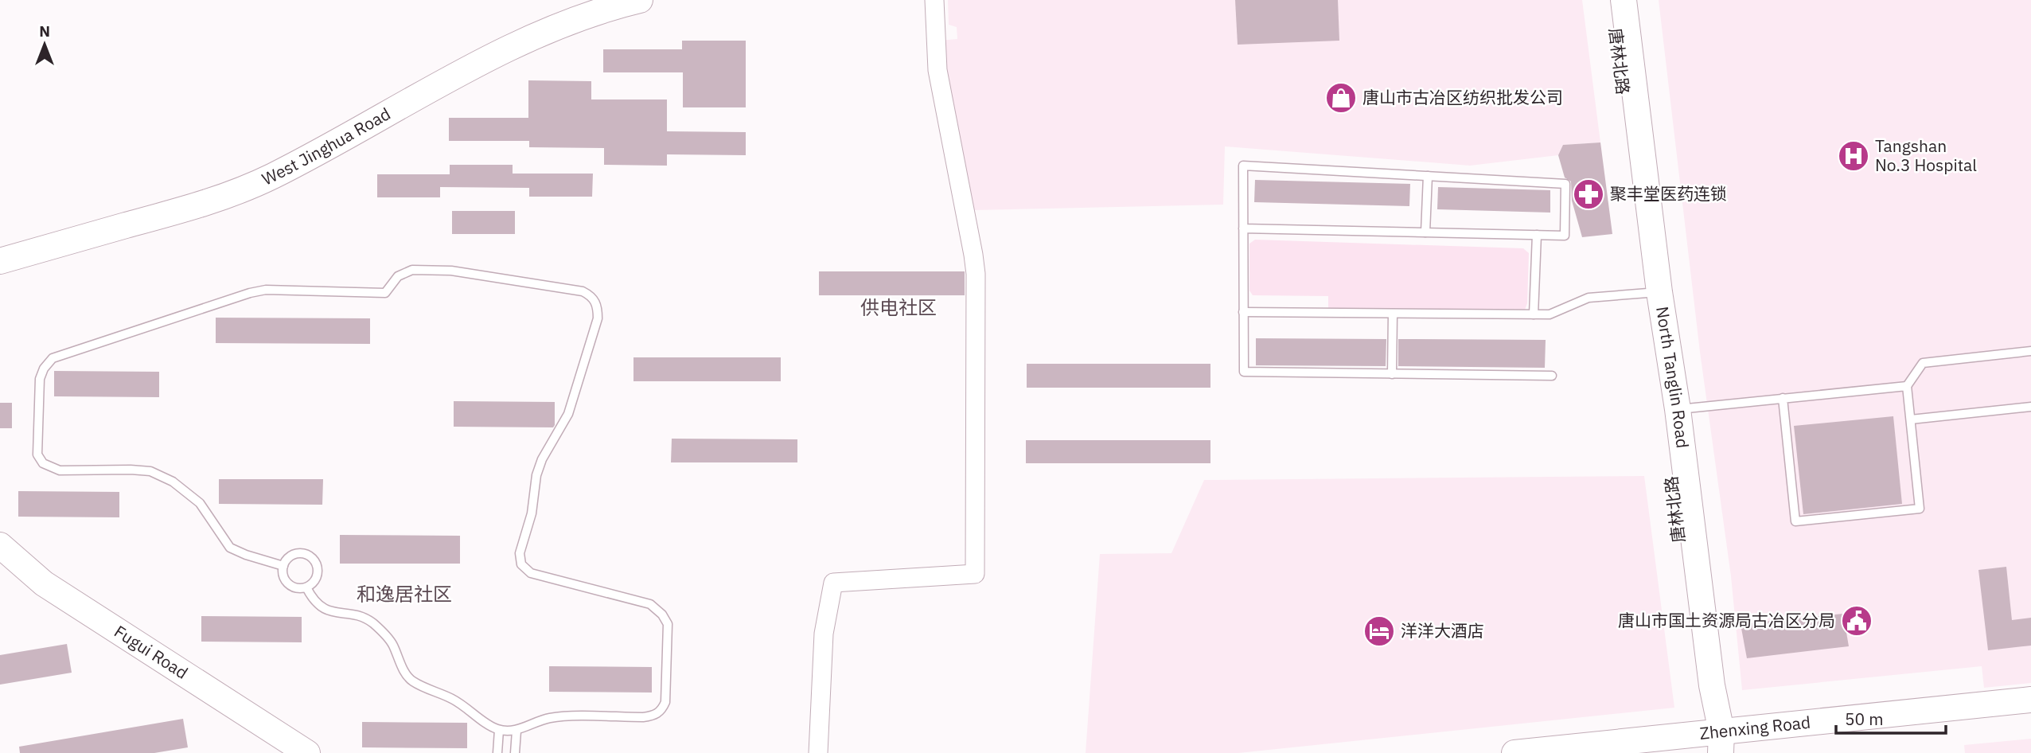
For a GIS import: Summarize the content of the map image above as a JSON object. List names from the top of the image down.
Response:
{
  "streets": {
    "main road": [
      "唐林北路",
      "West Jinghua Road",
      "North Tanglin Road",
      "Fugui Road",
      "Zhenxing Road"
    ]
  },
  "crossings": [
    ["唐林北路", "North Tanglin Road"],
    ["唐林北路", "Zhenxing Road"],
    ["North Tanglin Road", "Zhenxing Road"]
  ],
  "districts": ["供电社区", "和逸居社区"],
  "places": {
    "shop": ["唐山市古冶区纺织批发公司"],
    "hospital": ["Tangshan No.3 Hospital"],
    "pharmacy": ["聚丰堂医药连锁"],
    "public building": ["唐山市国土资源局古冶区分局"],
    "hotel": ["洋洋大酒店"]
  },
  "scale_bar": "50 m",
  "north": "top"
}
